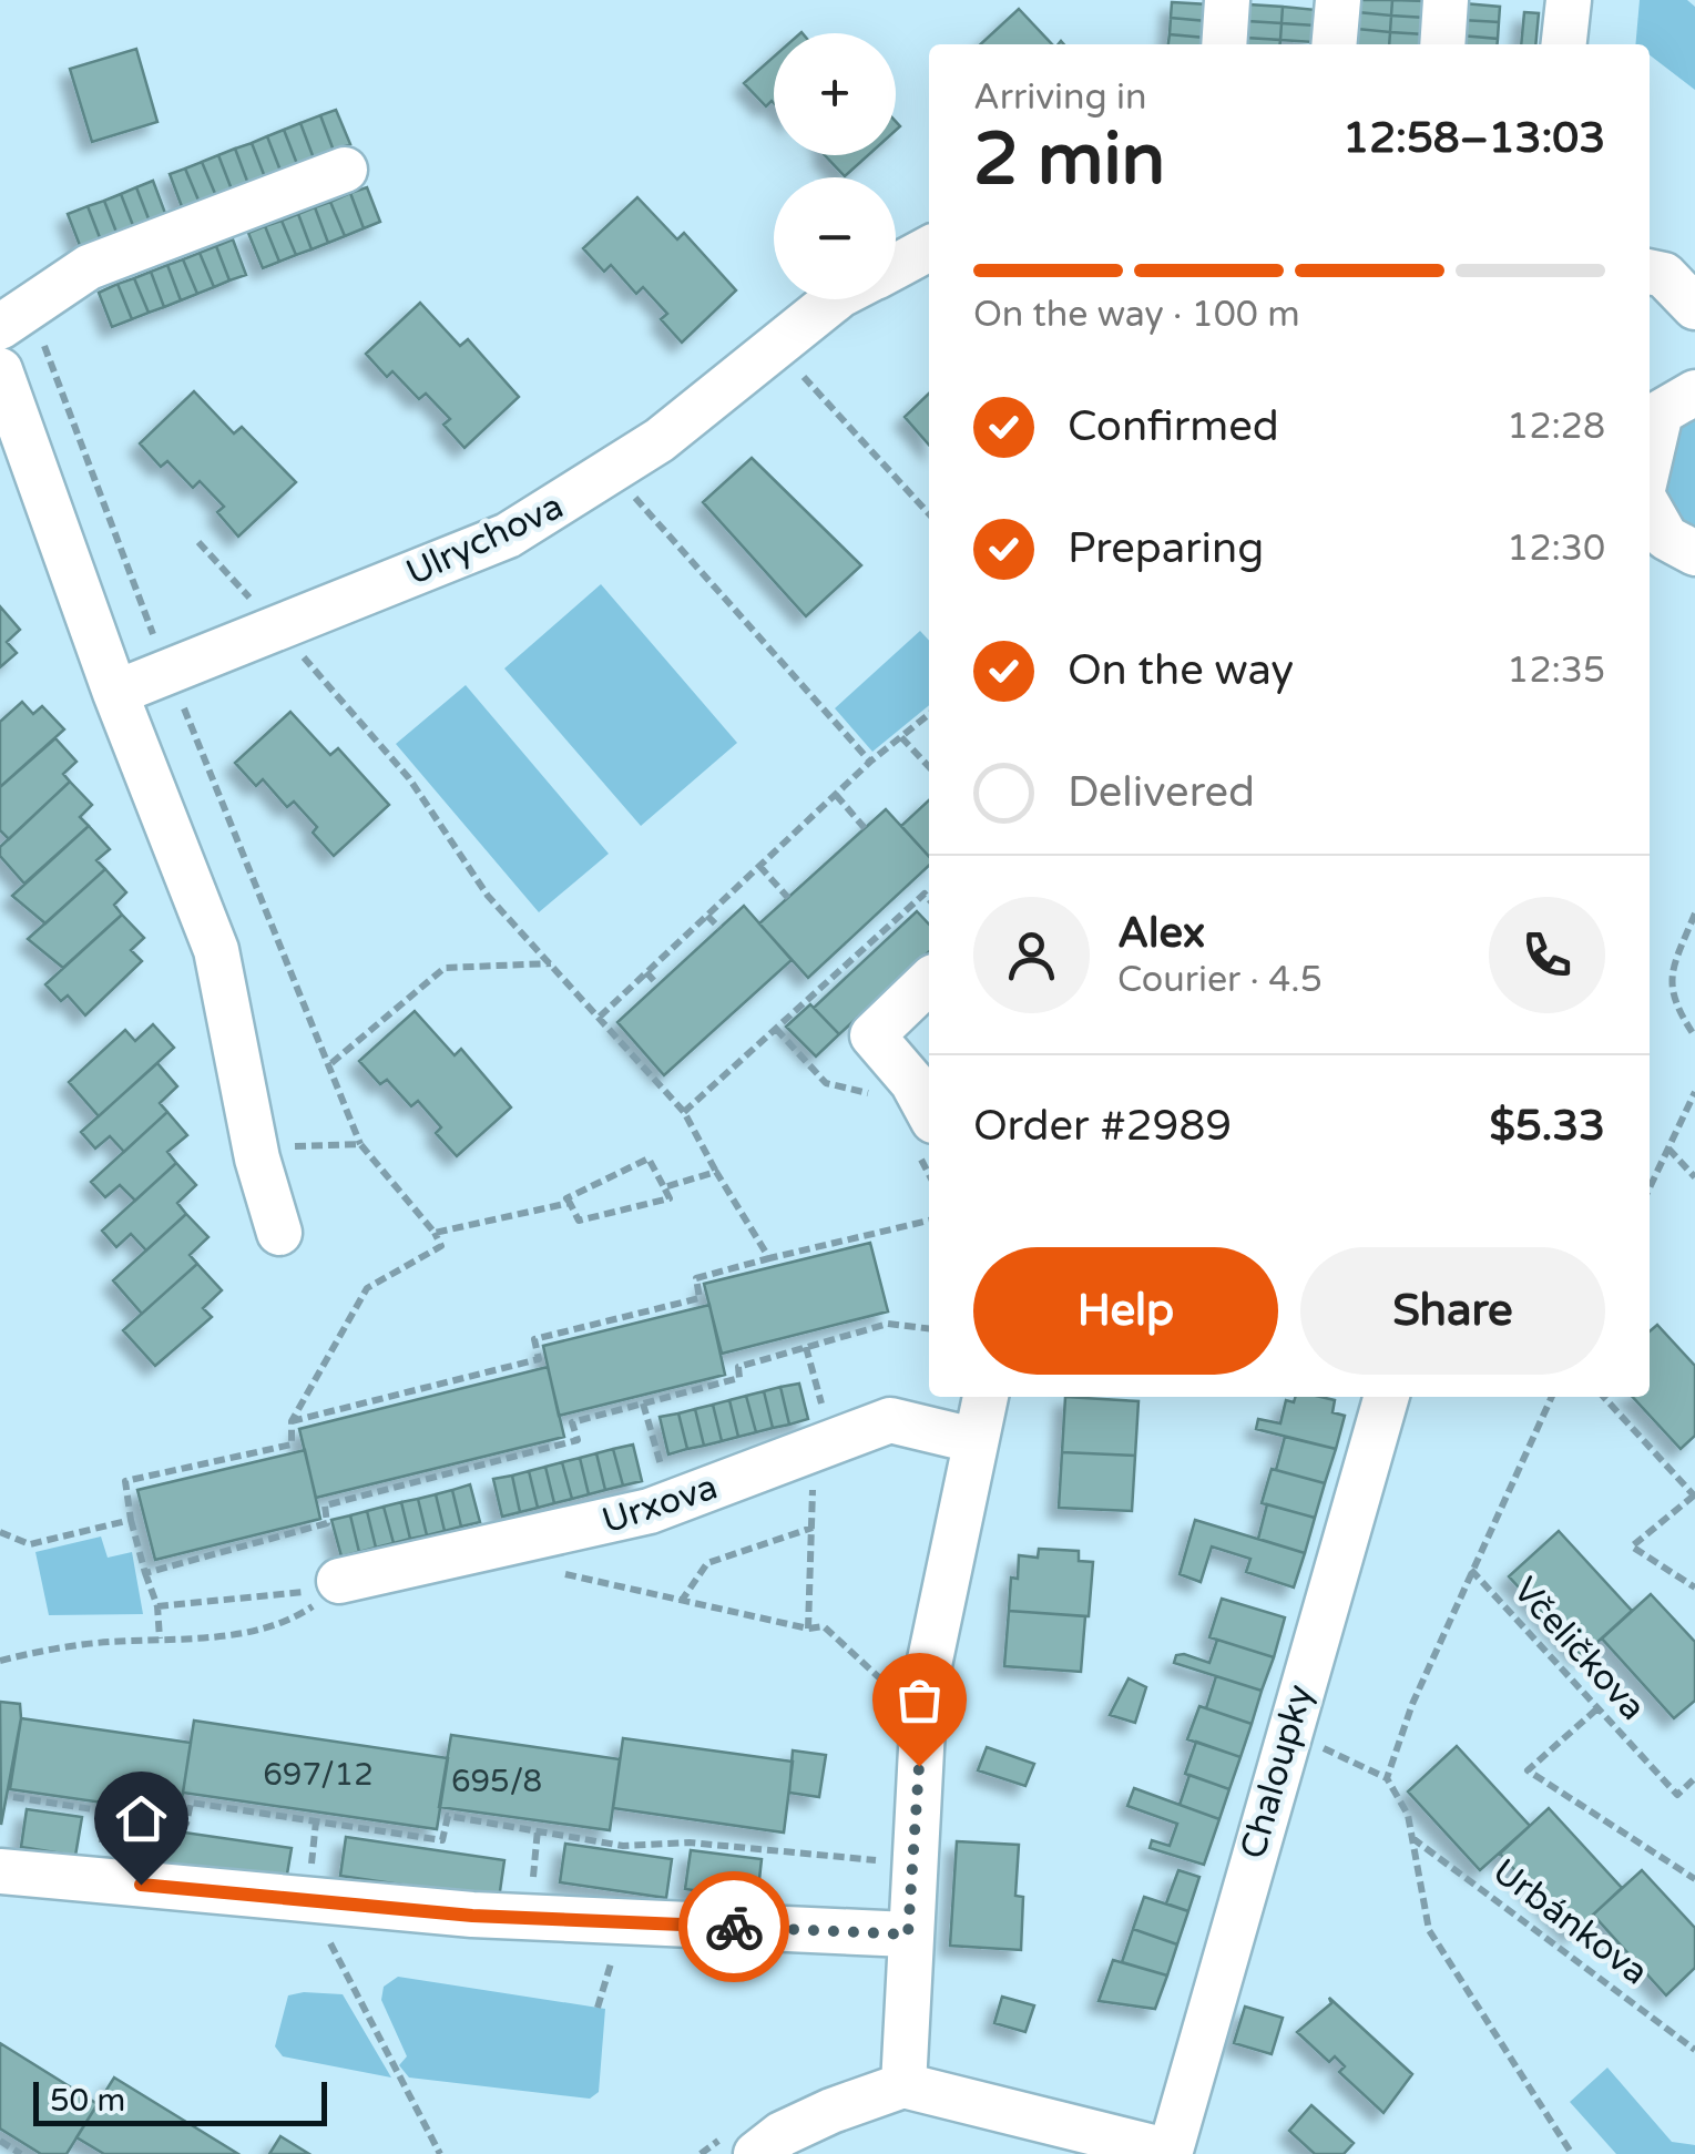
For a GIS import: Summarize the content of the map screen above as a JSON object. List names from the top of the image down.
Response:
{
  "streets": {
    "street": ["Ulrychova", "Urxova", "Chaloupky"],
    "path": ["Včeličkova", "Urbánkova"]
  },
  "house_numbers": ["697/12", "695/8"],
  "scale_bar": "50 m",
  "page": {
    "map_buttons": ["+", "−"],
    "heading": ["2 min", "Arriving in", "12:58–13:03"],
    "panel": [
      "Alex",
      "Courier · 4.5",
      "Order #2989",
      "$5.33"
    ],
    "bar": "On the way · 100 m",
    "list": [
      ["Confirmed", "12:28"],
      ["Preparing", "12:30"],
      ["On the way", "12:35"],
      "Delivered"
    ],
    "buttons": ["Help", "Share"],
    "scale": "50 m"
  }
}
